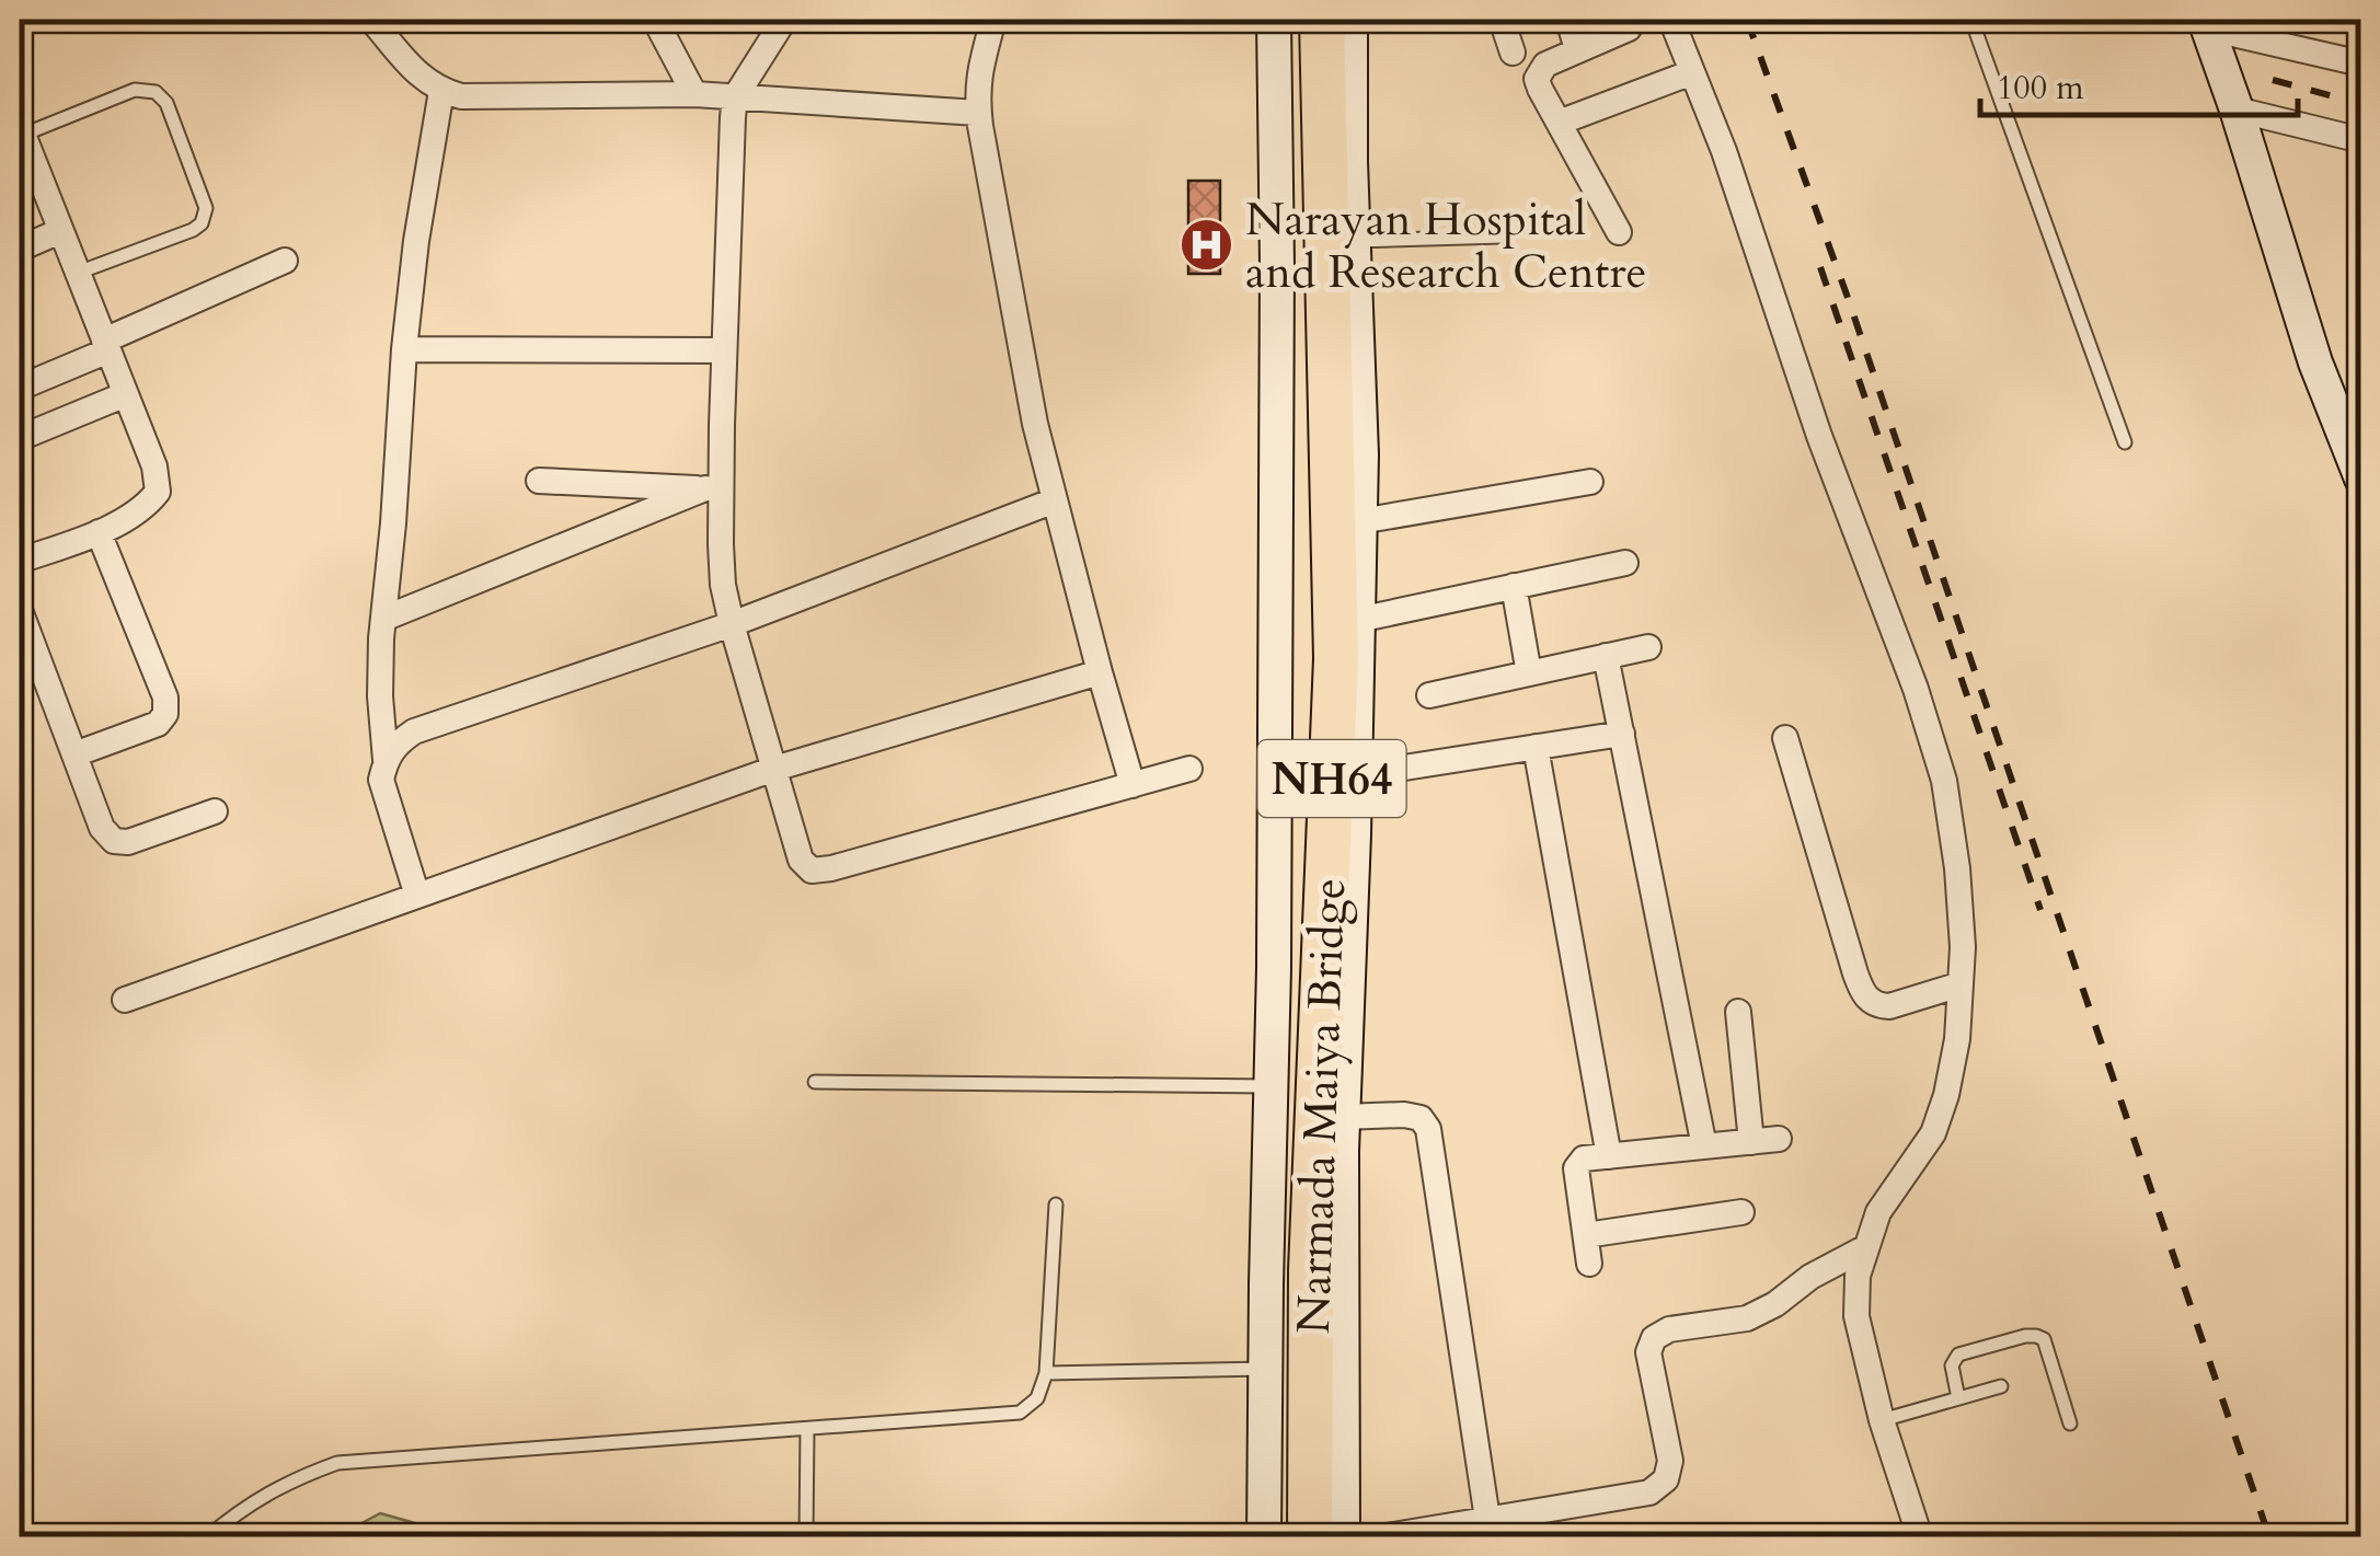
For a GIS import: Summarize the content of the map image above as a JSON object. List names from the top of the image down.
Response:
{
  "streets": {
    "highway": ["NH64", "Narmada Maiya Bridge"]
  },
  "places": {
    "hospital": ["Narayan Hospital and Research Centre"]
  },
  "scale_bar": "100 m"
}
